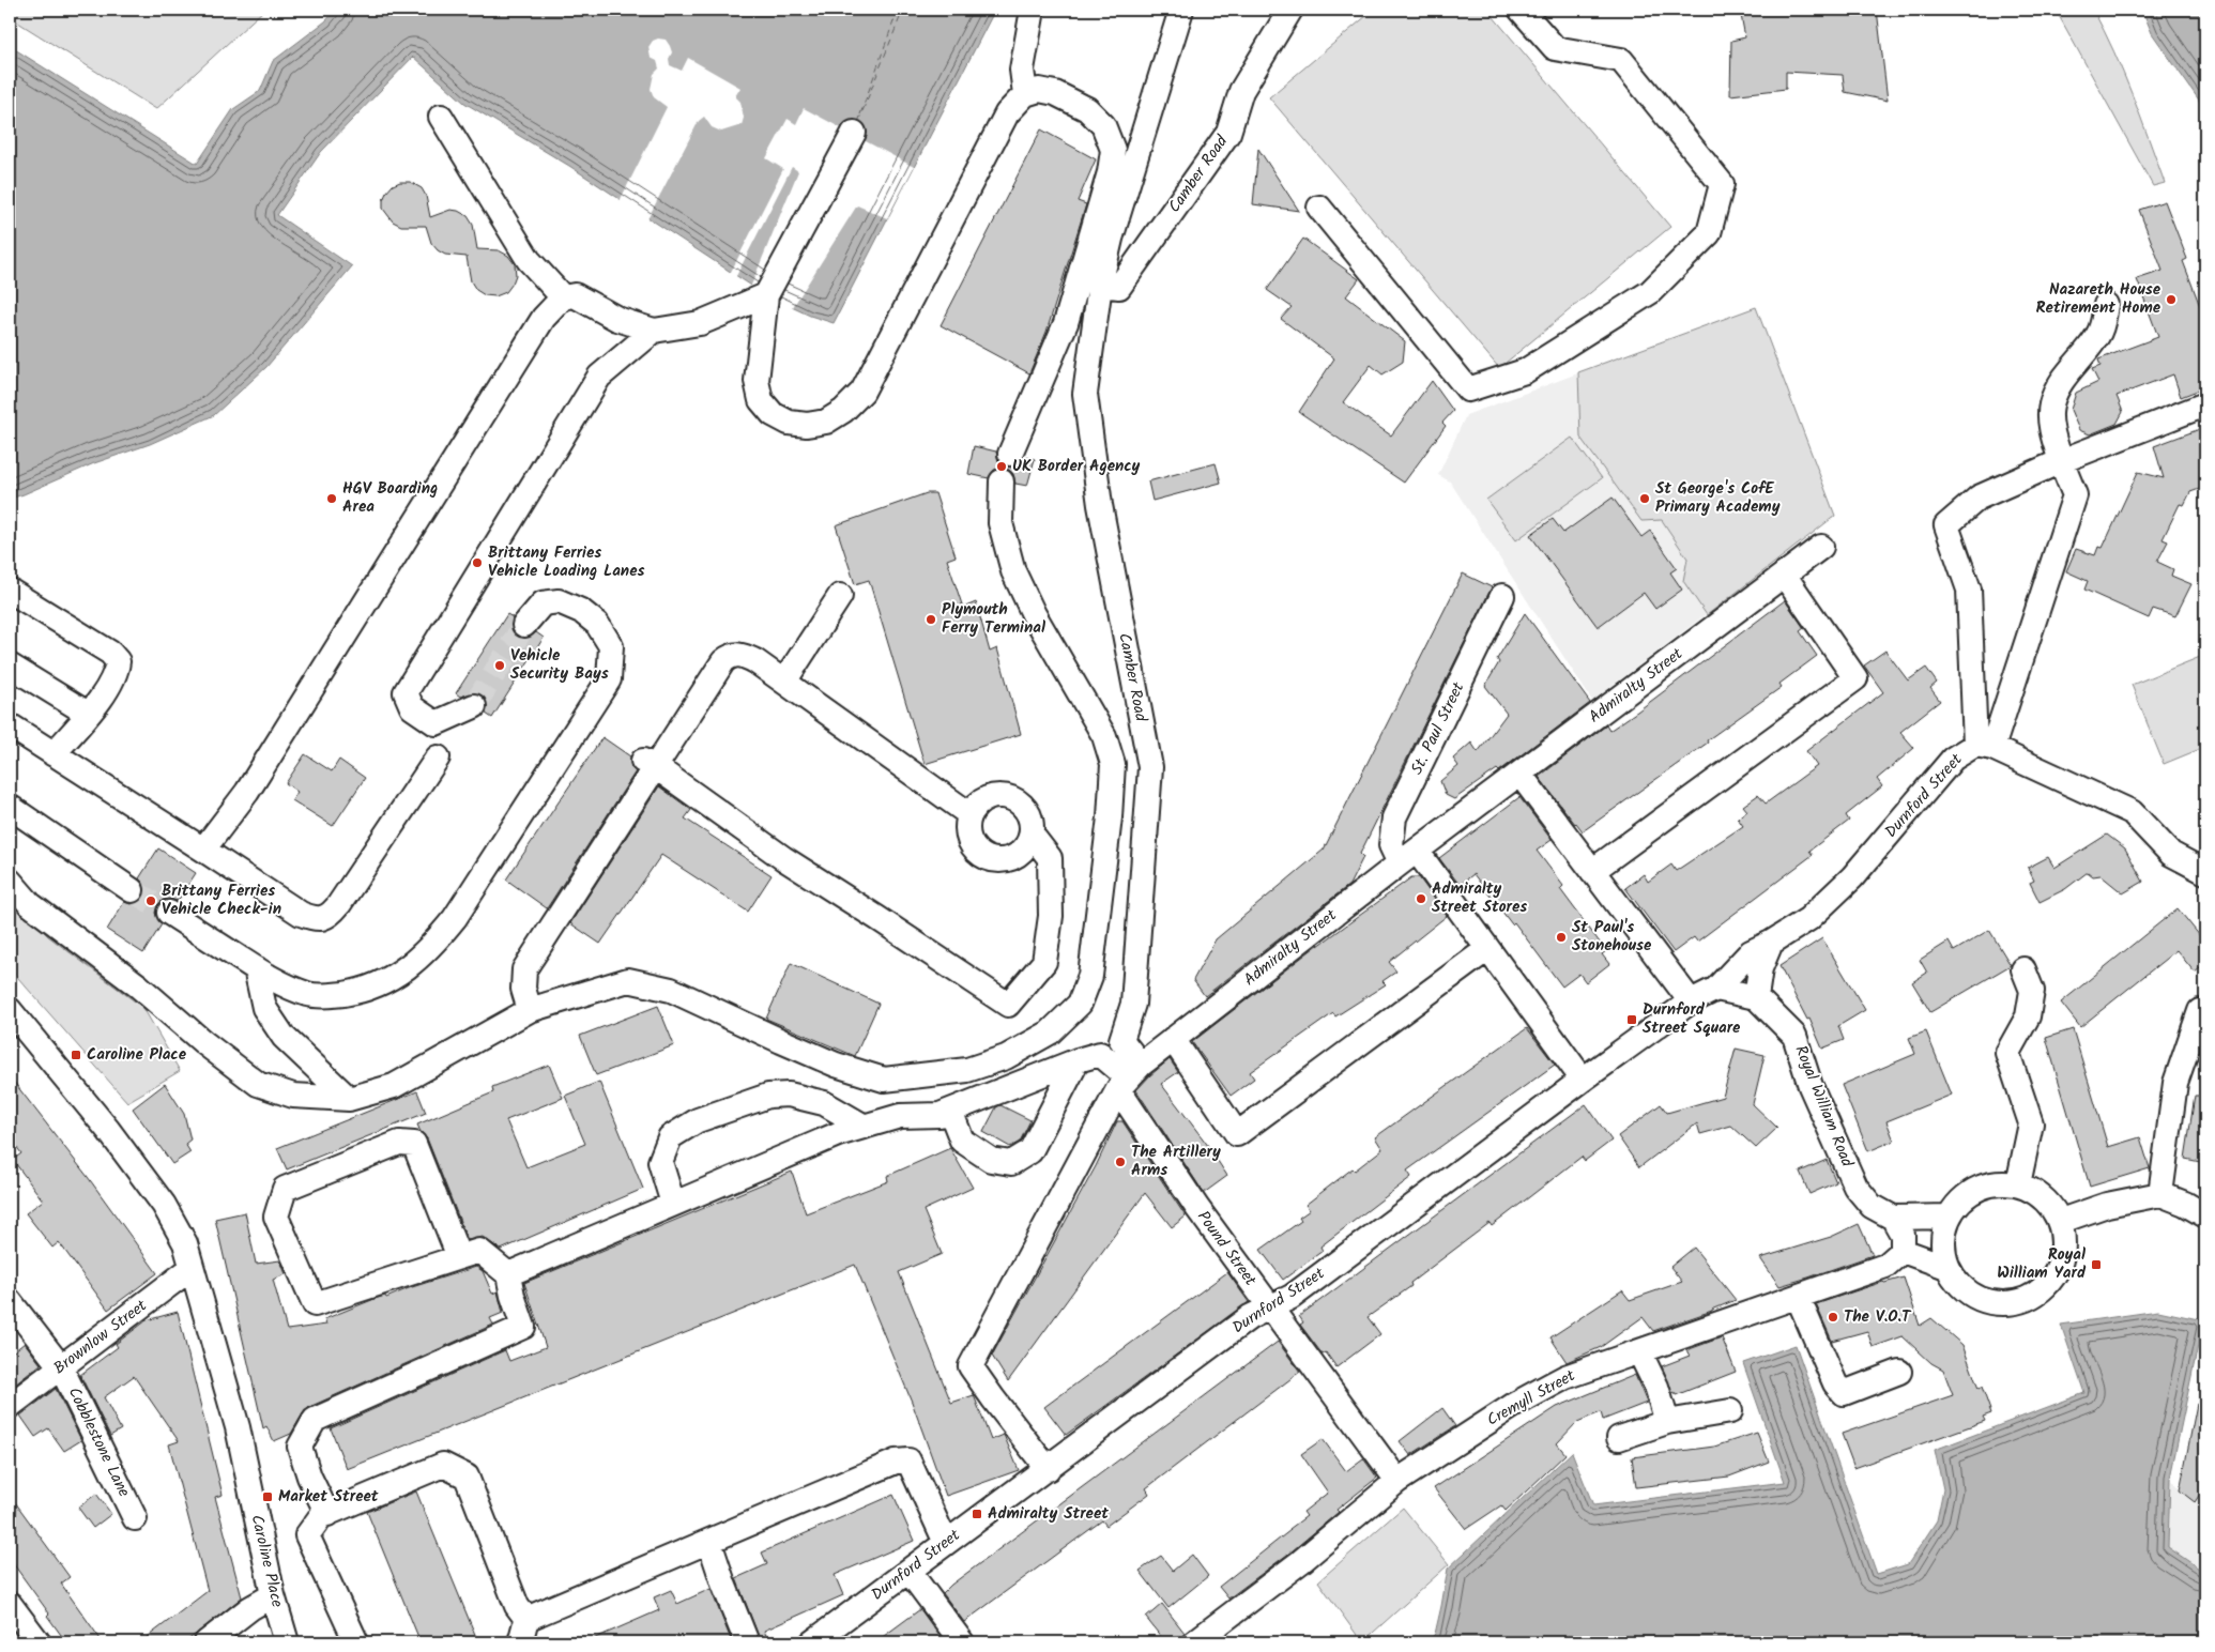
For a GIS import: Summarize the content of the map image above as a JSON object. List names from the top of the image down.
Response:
{
  "streets": {
    "street": [
      "Camber Road",
      "Admiralty Street",
      "St. Paul Street",
      "Durnford Street",
      "Royal William Road",
      "Pound Street",
      "Brownlow Street",
      "Cremyll Street",
      "Cobblestone Lane",
      "Caroline Place"
    ]
  },
  "crossings": [
    ["Camber Road", "Admiralty Street"],
    ["Camber Road", "Pound Street"],
    ["Admiralty Street", "St. Paul Street"],
    ["Admiralty Street", "Durnford Street"],
    ["Admiralty Street", "Pound Street"],
    ["St. Paul Street", "Durnford Street"],
    ["Durnford Street", "Pound Street"],
    ["Pound Street", "Cremyll Street"],
    ["Brownlow Street", "Cobblestone Lane"],
    ["Brownlow Street", "Caroline Place"]
  ],
  "places": {
    "other": [
      "Nazareth House Retirement Home",
      "UK Border Agency",
      "HGV Boarding Area",
      "St George's CofE Primary Academy",
      "Brittany Ferries Vehicle Loading Lanes",
      "Plymouth Ferry Terminal",
      "Vehicle Security Bays",
      "Admiralty Street Stores",
      "Brittany Ferries Vehicle Check-in",
      "St Paul's Stonehouse",
      "The Artillery Arms",
      "The V.O.T"
    ],
    "transit": [
      "Durnford Street Square",
      "Caroline Place",
      "Royal William Yard",
      "Market Street",
      "Admiralty Street"
    ]
  }
}
